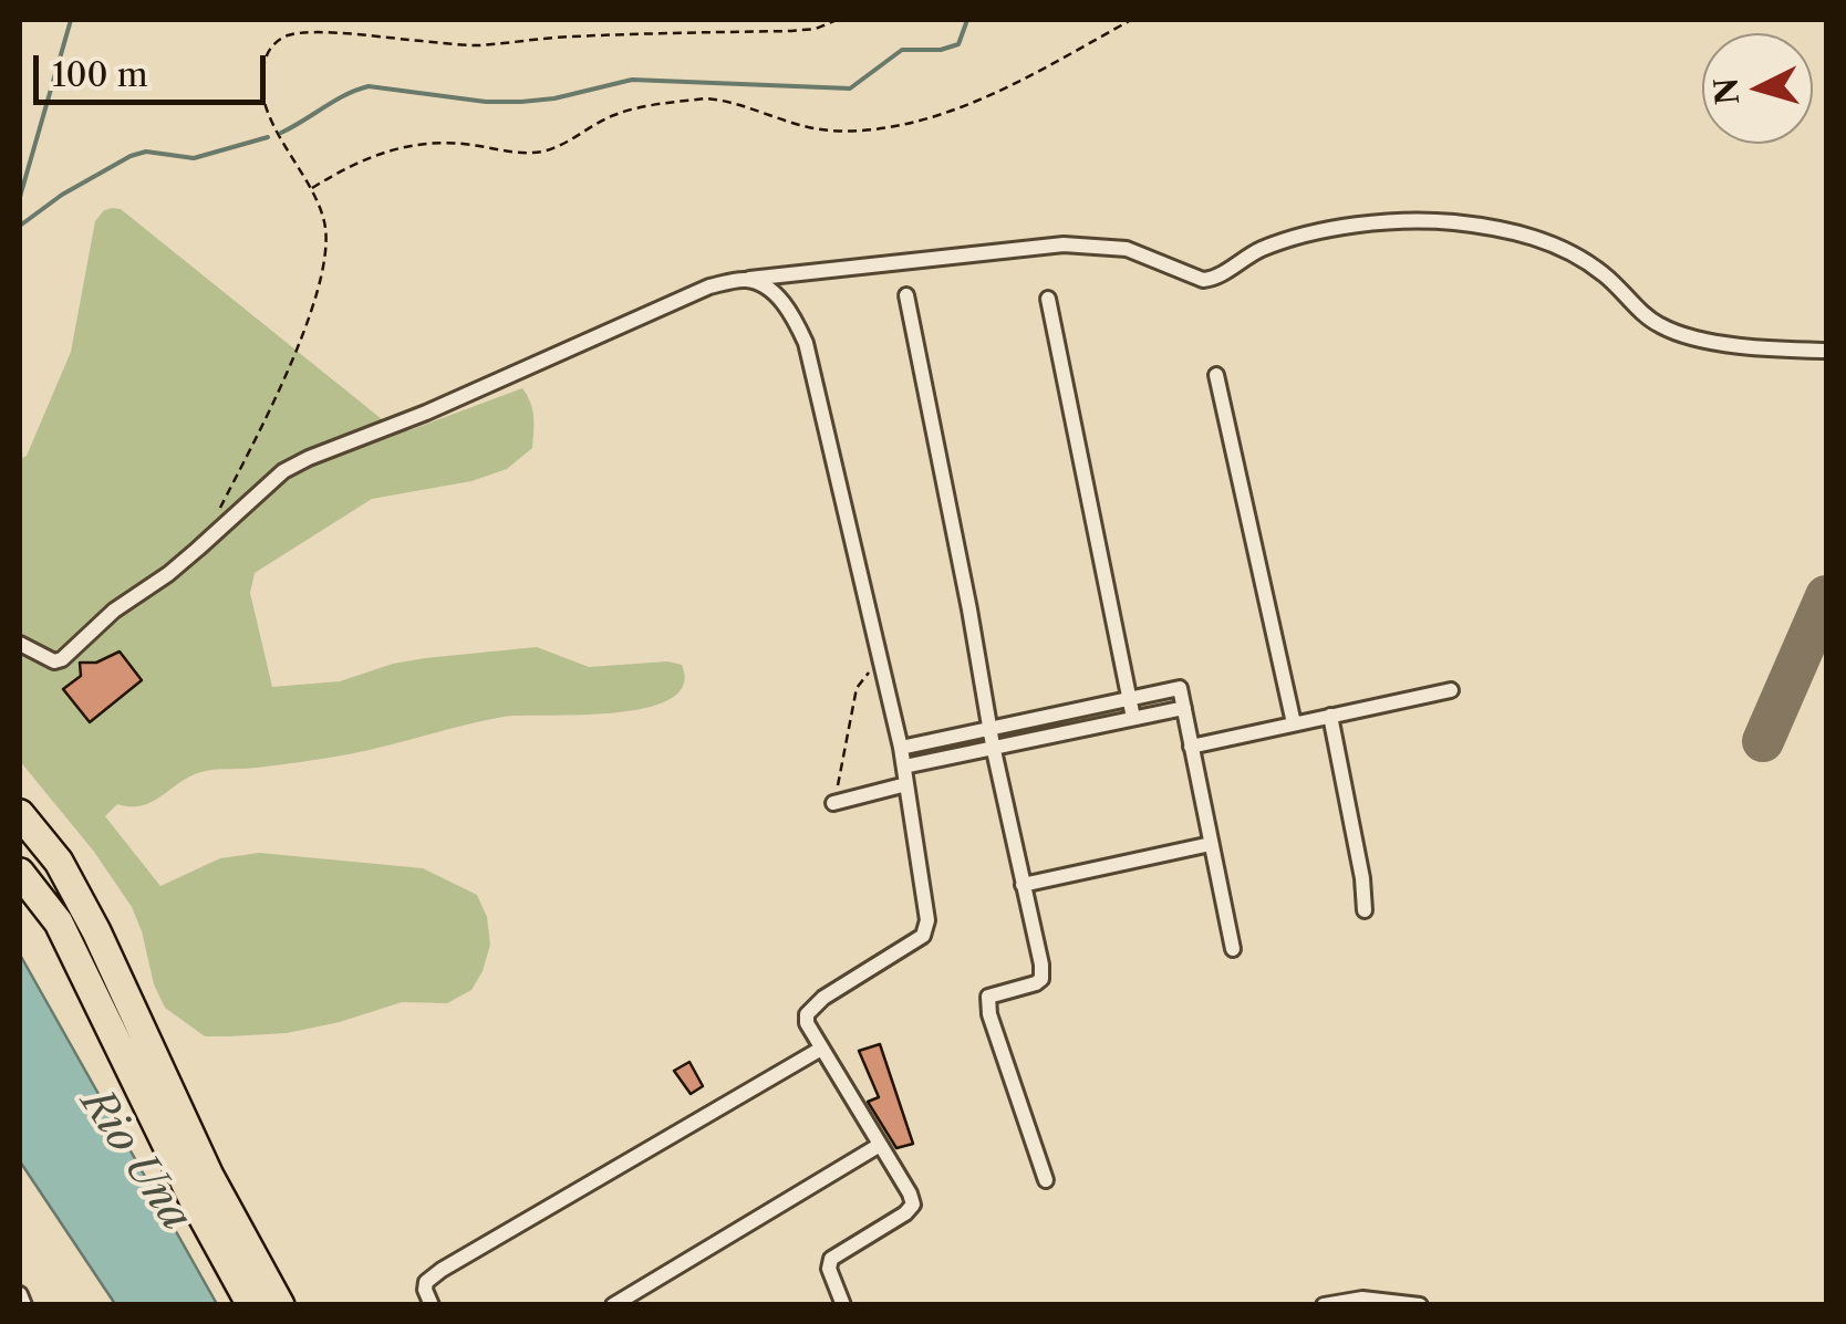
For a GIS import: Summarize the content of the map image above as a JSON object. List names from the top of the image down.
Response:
{
  "water": ["Rio Una"],
  "scale_bar": "100 m",
  "north": "left"
}
